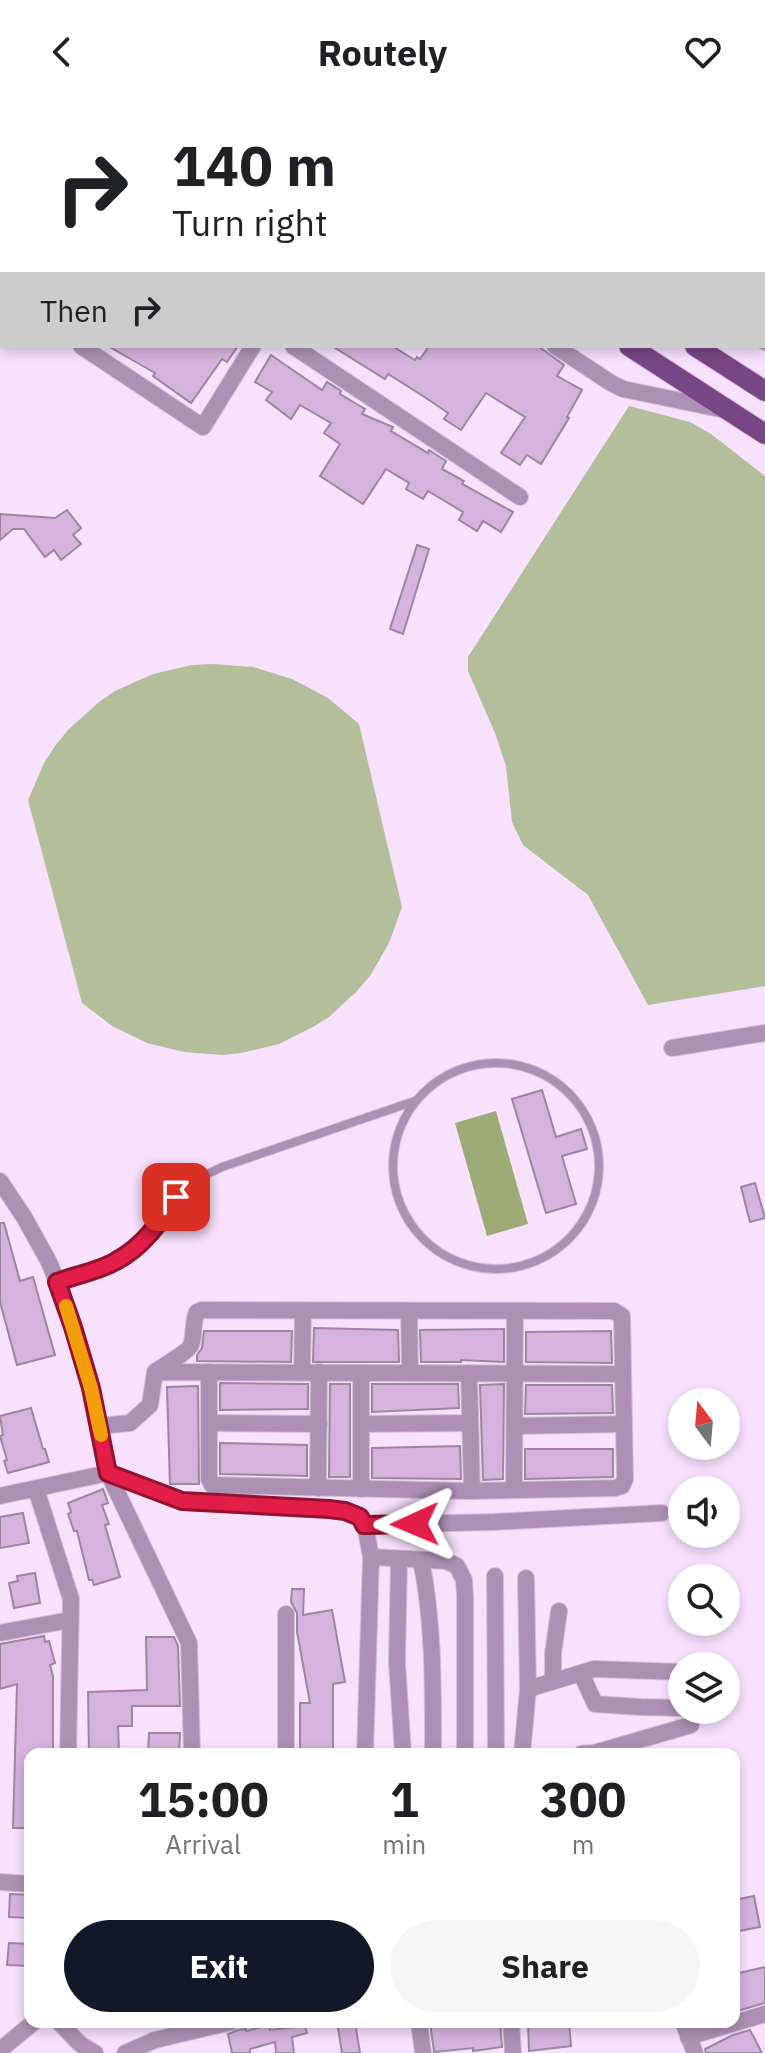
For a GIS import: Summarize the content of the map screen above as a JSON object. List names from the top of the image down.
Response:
{
  "north": "top",
  "page": {
    "header": "Routely",
    "turn": ["140 m", "Turn right"],
    "then": "Then",
    "eta": [
      "15:00",
      "Arrival",
      "1",
      "min",
      "300",
      "m"
    ],
    "buttons": ["Exit", "Share"]
  }
}
